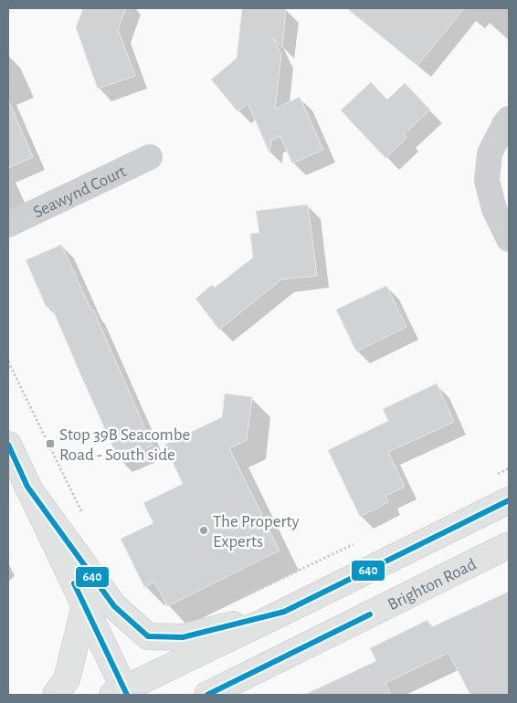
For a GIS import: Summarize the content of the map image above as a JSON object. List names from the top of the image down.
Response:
{
  "streets": {
    "main road": ["Brighton Road"],
    "street": ["Seawynd Court"]
  },
  "places": {
    "transit": ["Stop 39B Seacombe Road - South side"],
    "other": ["The Property Experts"]
  },
  "lines": ["transit line 640"]
}
